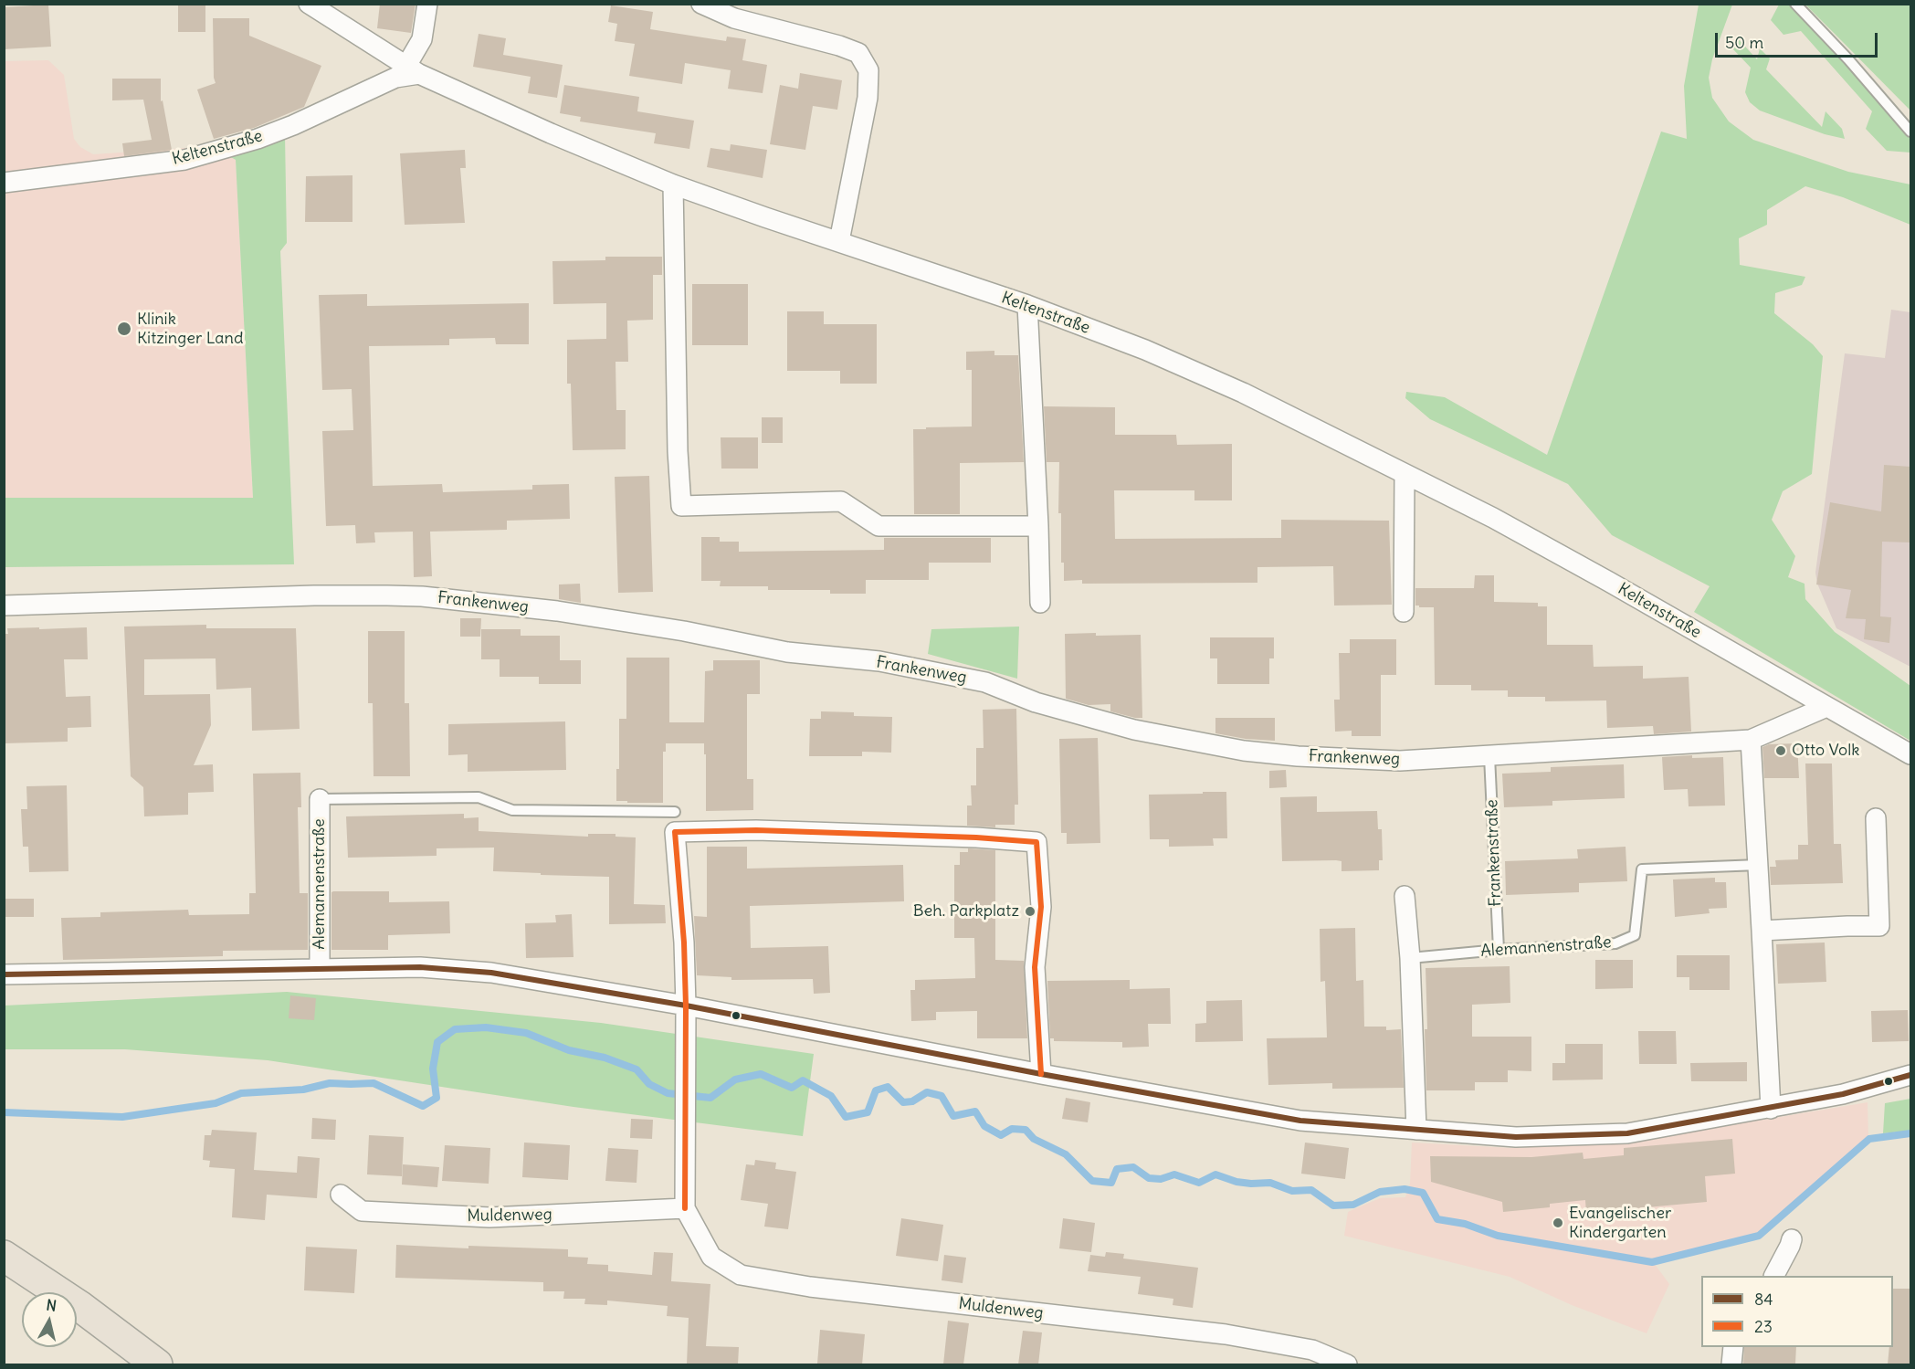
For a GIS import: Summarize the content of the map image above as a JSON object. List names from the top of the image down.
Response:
{
  "streets": {
    "street": [
      "Keltenstraße",
      "Frankenweg",
      "Alemannenstraße",
      "Muldenweg"
    ],
    "lane": ["Frankenstraße"]
  },
  "crossings": [
    ["Keltenstraße", "Frankenweg"],
    ["Frankenweg", "Frankenstraße"],
    ["Frankenstraße", "Alemannenstraße"],
    ["Alemannenstraße", "Muldenweg"]
  ],
  "places": [
    "Klinik Kitzinger Land",
    "Otto Volk",
    "Beh. Parkplatz",
    "Evangelischer Kindergarten"
  ],
  "lines": ["transit line 23", "transit line 84"],
  "legend": ["84", "23"],
  "scale_bar": "50 m",
  "north": "top"
}
